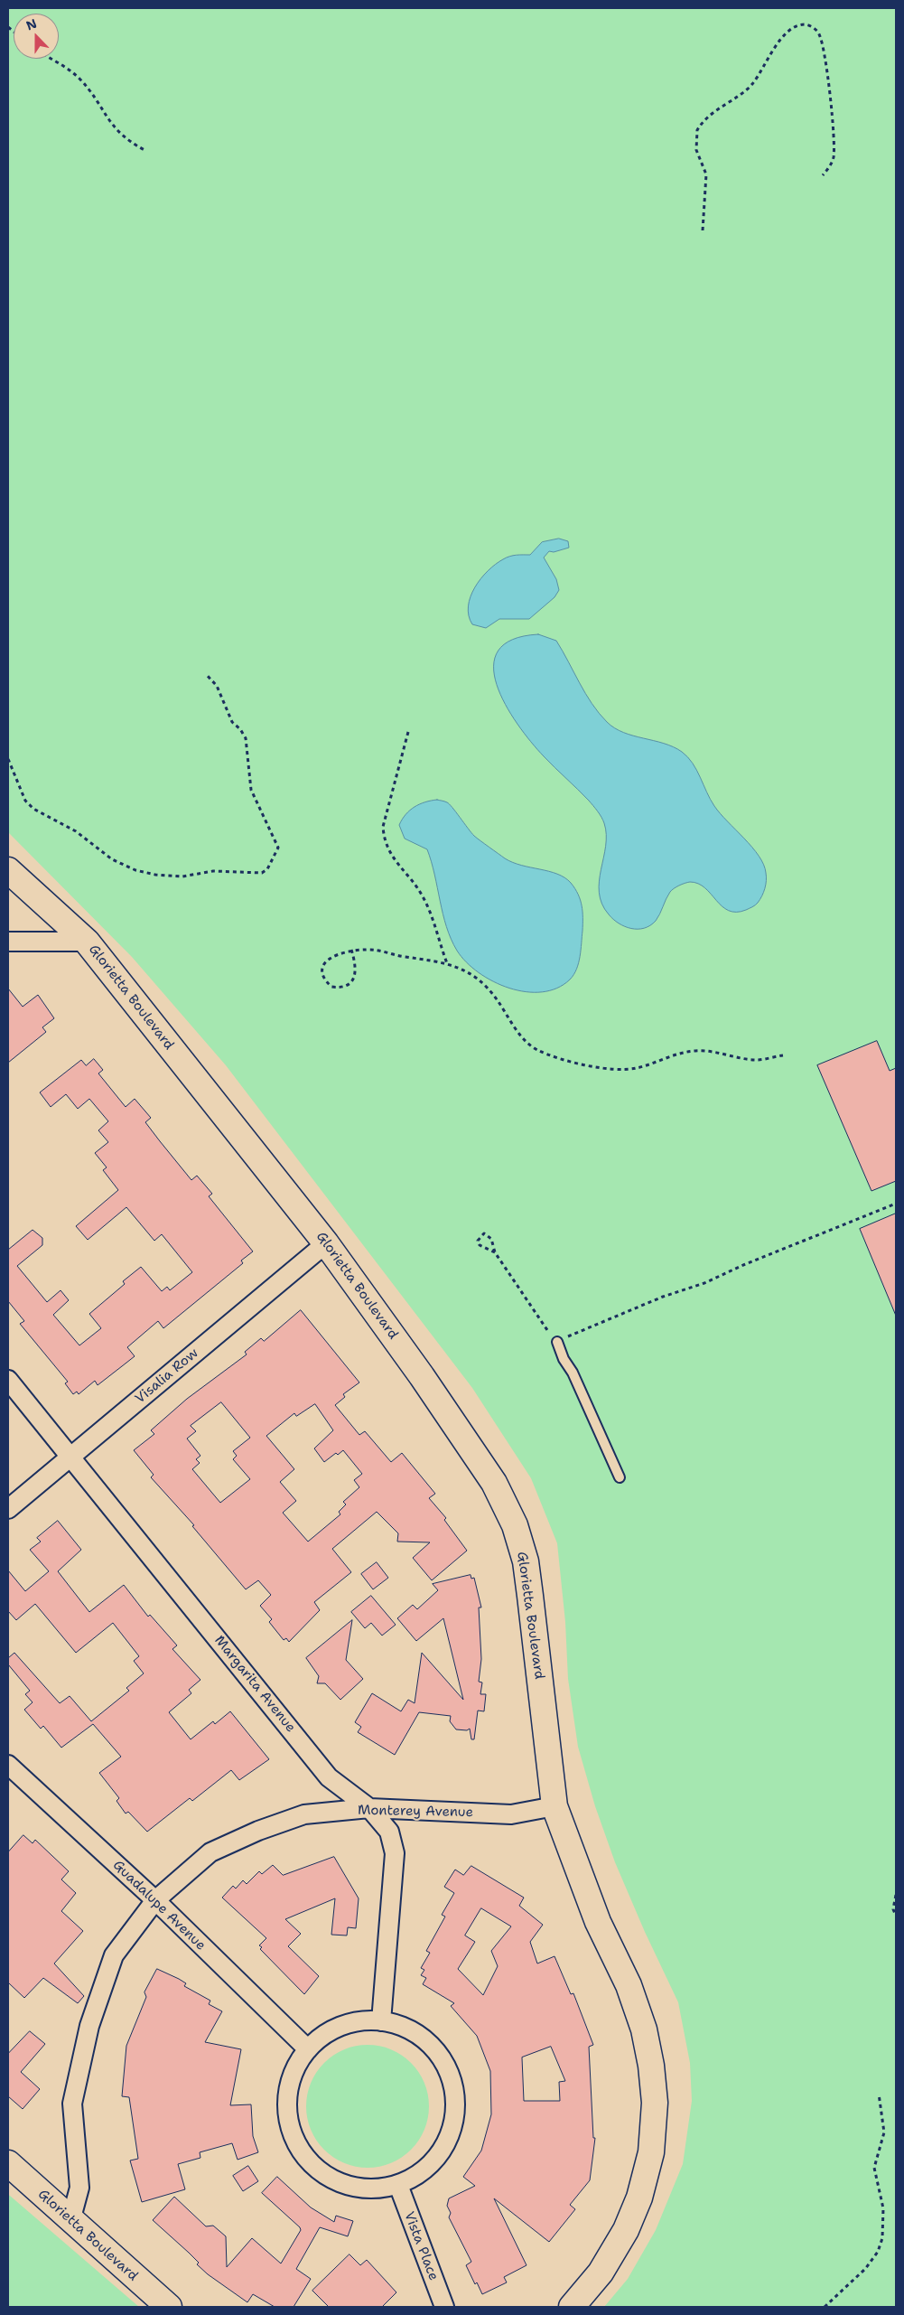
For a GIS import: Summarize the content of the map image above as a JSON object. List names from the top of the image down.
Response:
{
  "streets": {
    "street": [
      "Glorietta Boulevard",
      "Visalia Row",
      "Margarita Avenue",
      "Monterey Avenue",
      "Guadalupe Avenue",
      "Vista Place"
    ]
  },
  "crossings": [
    ["Glorietta Boulevard", "Visalia Row"],
    ["Glorietta Boulevard", "Monterey Avenue"],
    ["Visalia Row", "Margarita Avenue"],
    ["Margarita Avenue", "Monterey Avenue"],
    ["Monterey Avenue", "Guadalupe Avenue"]
  ],
  "north": "top"
}
